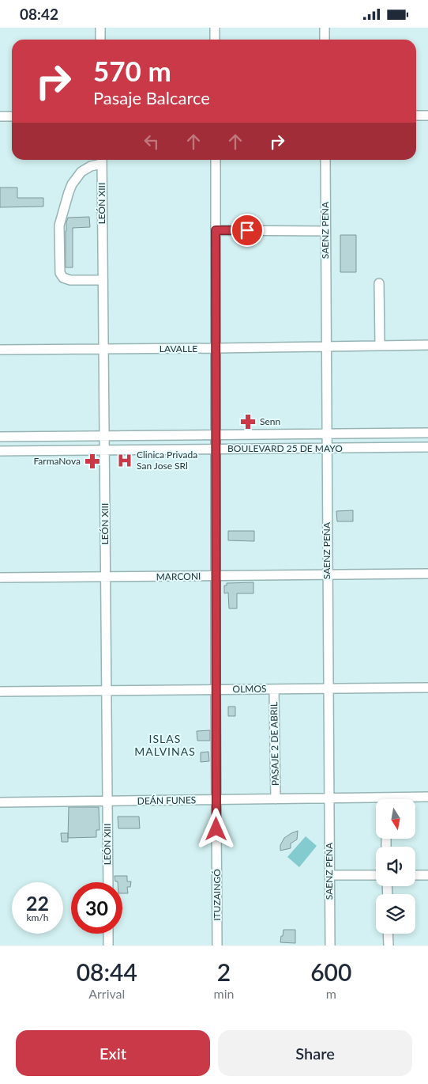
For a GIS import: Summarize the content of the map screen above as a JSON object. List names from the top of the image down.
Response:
{
  "streets": {
    "street": [
      "LEÓN XIII",
      "SAENZ PEÑA",
      "LAVALLE",
      "BOULEVARD 25 DE MAYO",
      "MARCONI",
      "OLMOS",
      "PASAJE 2 DE ABRIL",
      "DEÁN FUNES",
      "ITUZAINGÓ"
    ]
  },
  "crossings": [
    ["LEÓN XIII", "LAVALLE"],
    ["LEÓN XIII", "BOULEVARD 25 DE MAYO"],
    ["LEÓN XIII", "MARCONI"],
    ["LEÓN XIII", "OLMOS"],
    ["LEÓN XIII", "DEÁN FUNES"],
    ["SAENZ PEÑA", "LAVALLE"],
    ["SAENZ PEÑA", "BOULEVARD 25 DE MAYO"],
    ["SAENZ PEÑA", "MARCONI"],
    ["SAENZ PEÑA", "OLMOS"],
    ["SAENZ PEÑA", "DEÁN FUNES"],
    ["LAVALLE", "ITUZAINGÓ"],
    ["BOULEVARD 25 DE MAYO", "ITUZAINGÓ"],
    ["MARCONI", "ITUZAINGÓ"],
    ["OLMOS", "PASAJE 2 DE ABRIL"],
    ["OLMOS", "ITUZAINGÓ"],
    ["PASAJE 2 DE ABRIL", "DEÁN FUNES"],
    ["DEÁN FUNES", "ITUZAINGÓ"]
  ],
  "districts": ["ISLAS MALVINAS"],
  "places": {
    "pharmacy": ["Senn", "FarmaNova"],
    "hospital": ["Clinica Privada San Jose SRl"]
  },
  "north": "bottom",
  "page": {
    "status": "08:42",
    "turn": ["570 m", "Pasaje Balcarce"],
    "speed": "22 km/h",
    "limit": "30",
    "eta": [
      "08:44",
      "Arrival",
      "2",
      "min",
      "600",
      "m"
    ],
    "buttons": ["Exit", "Share"]
  }
}
